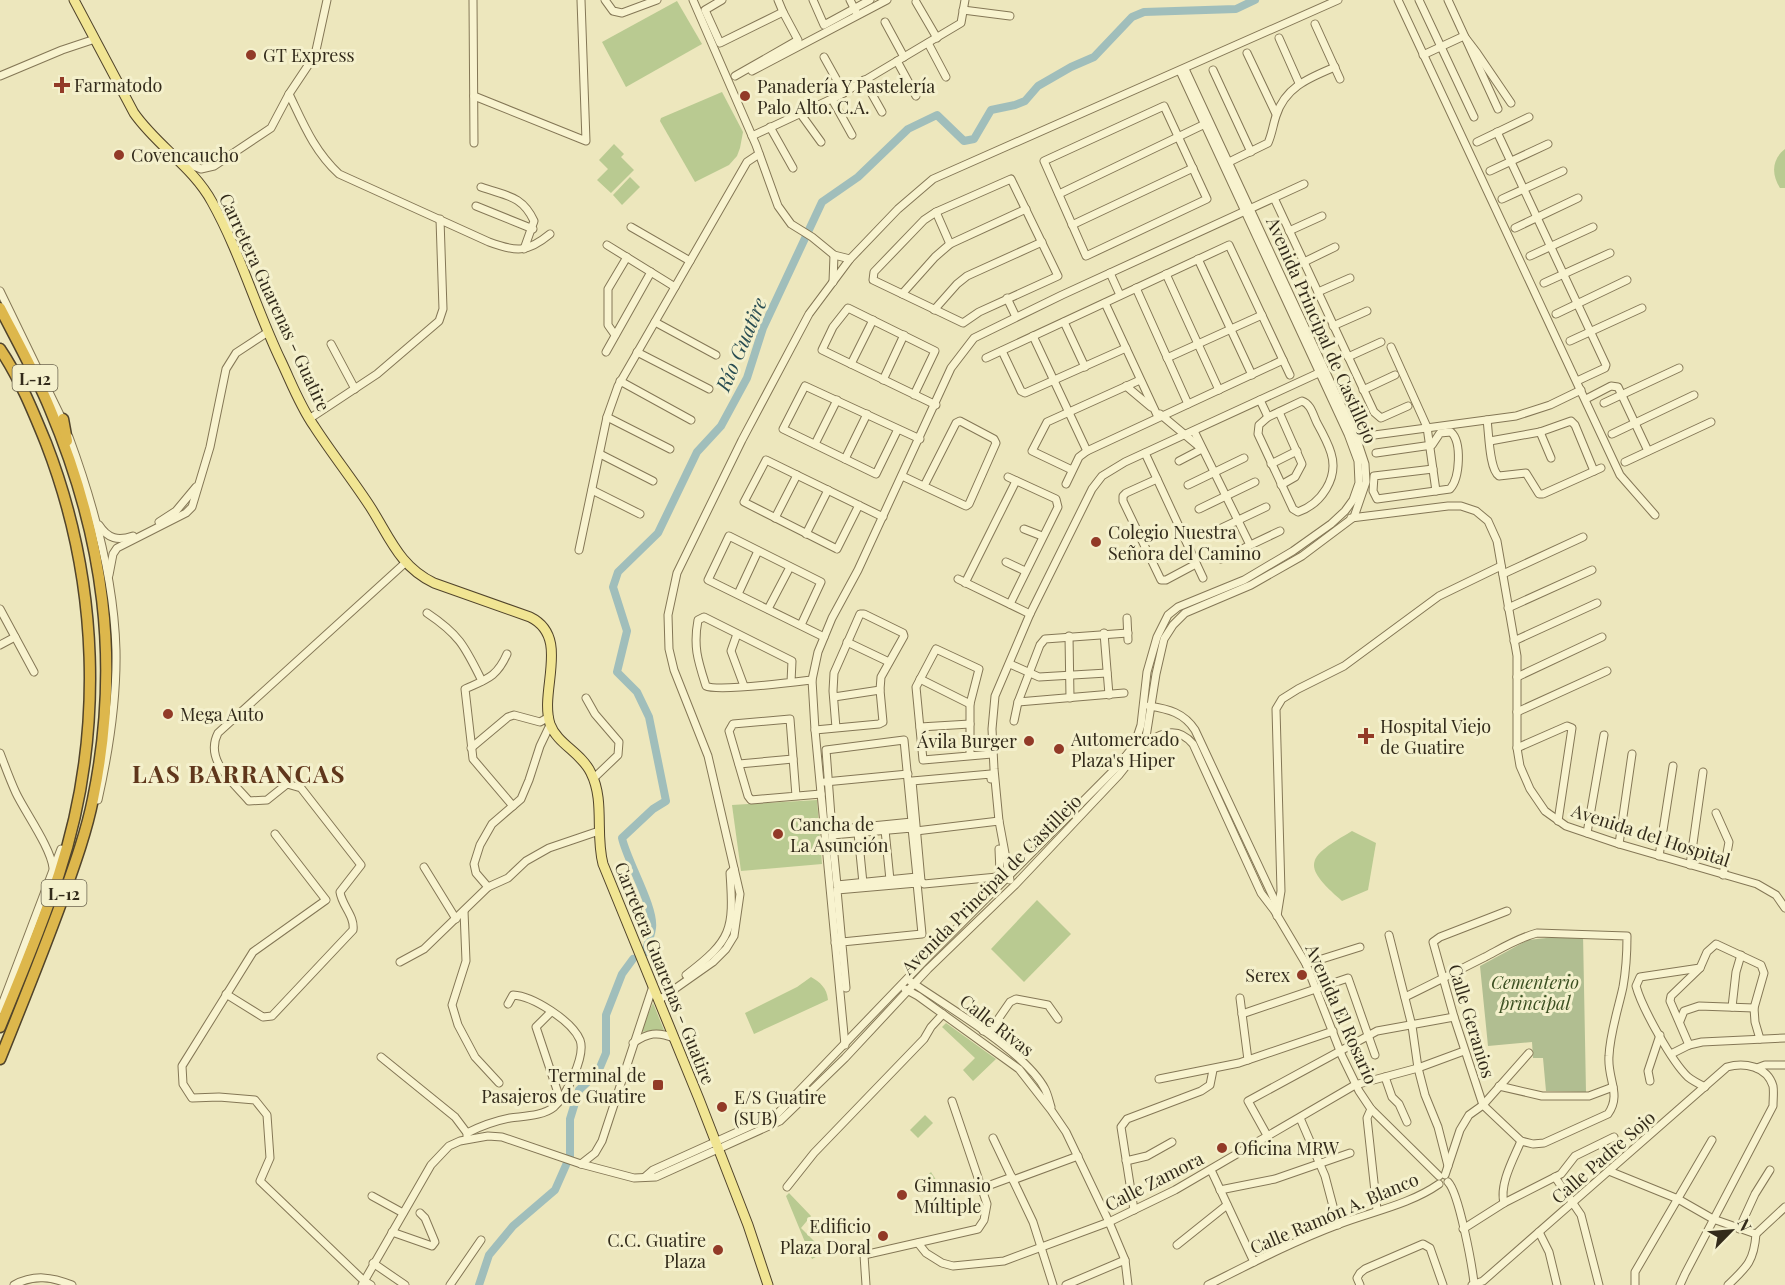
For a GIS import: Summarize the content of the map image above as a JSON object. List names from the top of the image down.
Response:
{
  "streets": {
    "highway": ["L-12"],
    "main road": ["Carretera Guarenas - Guatire"],
    "street": [
      "Avenida Principal de Castillejo",
      "Avenida del Hospital",
      "Avenida El Rosario",
      "Calle Geranios",
      "Calle Rivas",
      "Calle Padre Sojo",
      "Calle Zamora",
      "Calle Ramón A. Blanco"
    ]
  },
  "crossings": [
    ["Carretera Guarenas - Guatire", "Avenida Principal de Castillejo"],
    ["Avenida Principal de Castillejo", "Avenida del Hospital"],
    ["Avenida Principal de Castillejo", "Avenida El Rosario"],
    ["Avenida Principal de Castillejo", "Calle Rivas"],
    ["Avenida El Rosario", "Calle Padre Sojo"],
    ["Avenida El Rosario", "Calle Zamora"],
    ["Avenida El Rosario", "Calle Ramón A. Blanco"],
    ["Calle Geranios", "Calle Zamora"],
    ["Calle Rivas", "Calle Zamora"]
  ],
  "districts": ["LAS BARRANCAS"],
  "water": ["Río Guatire"],
  "parks": ["Cementerio principal"],
  "places": {
    "other": [
      "GT Express",
      "Panadería Y Pastelería Palo Alto. C.A.",
      "Covencaucho",
      "Colegio Nuestra Señora del Camino",
      "Mega Auto",
      "Ávila Burger",
      "Automercado Plaza's Hiper",
      "Cancha de La Asunción",
      "Serex",
      "E/S Guatire (SUB)",
      "Oficina MRW",
      "Gimnasio Múltiple",
      "Edificio Plaza Doral",
      "C.C. Guatire Plaza"
    ],
    "health": ["Farmatodo", "Hospital Viejo de Guatire"],
    "transit": ["Terminal de Pasajeros de Guatire"]
  },
  "north": "top right"
}
